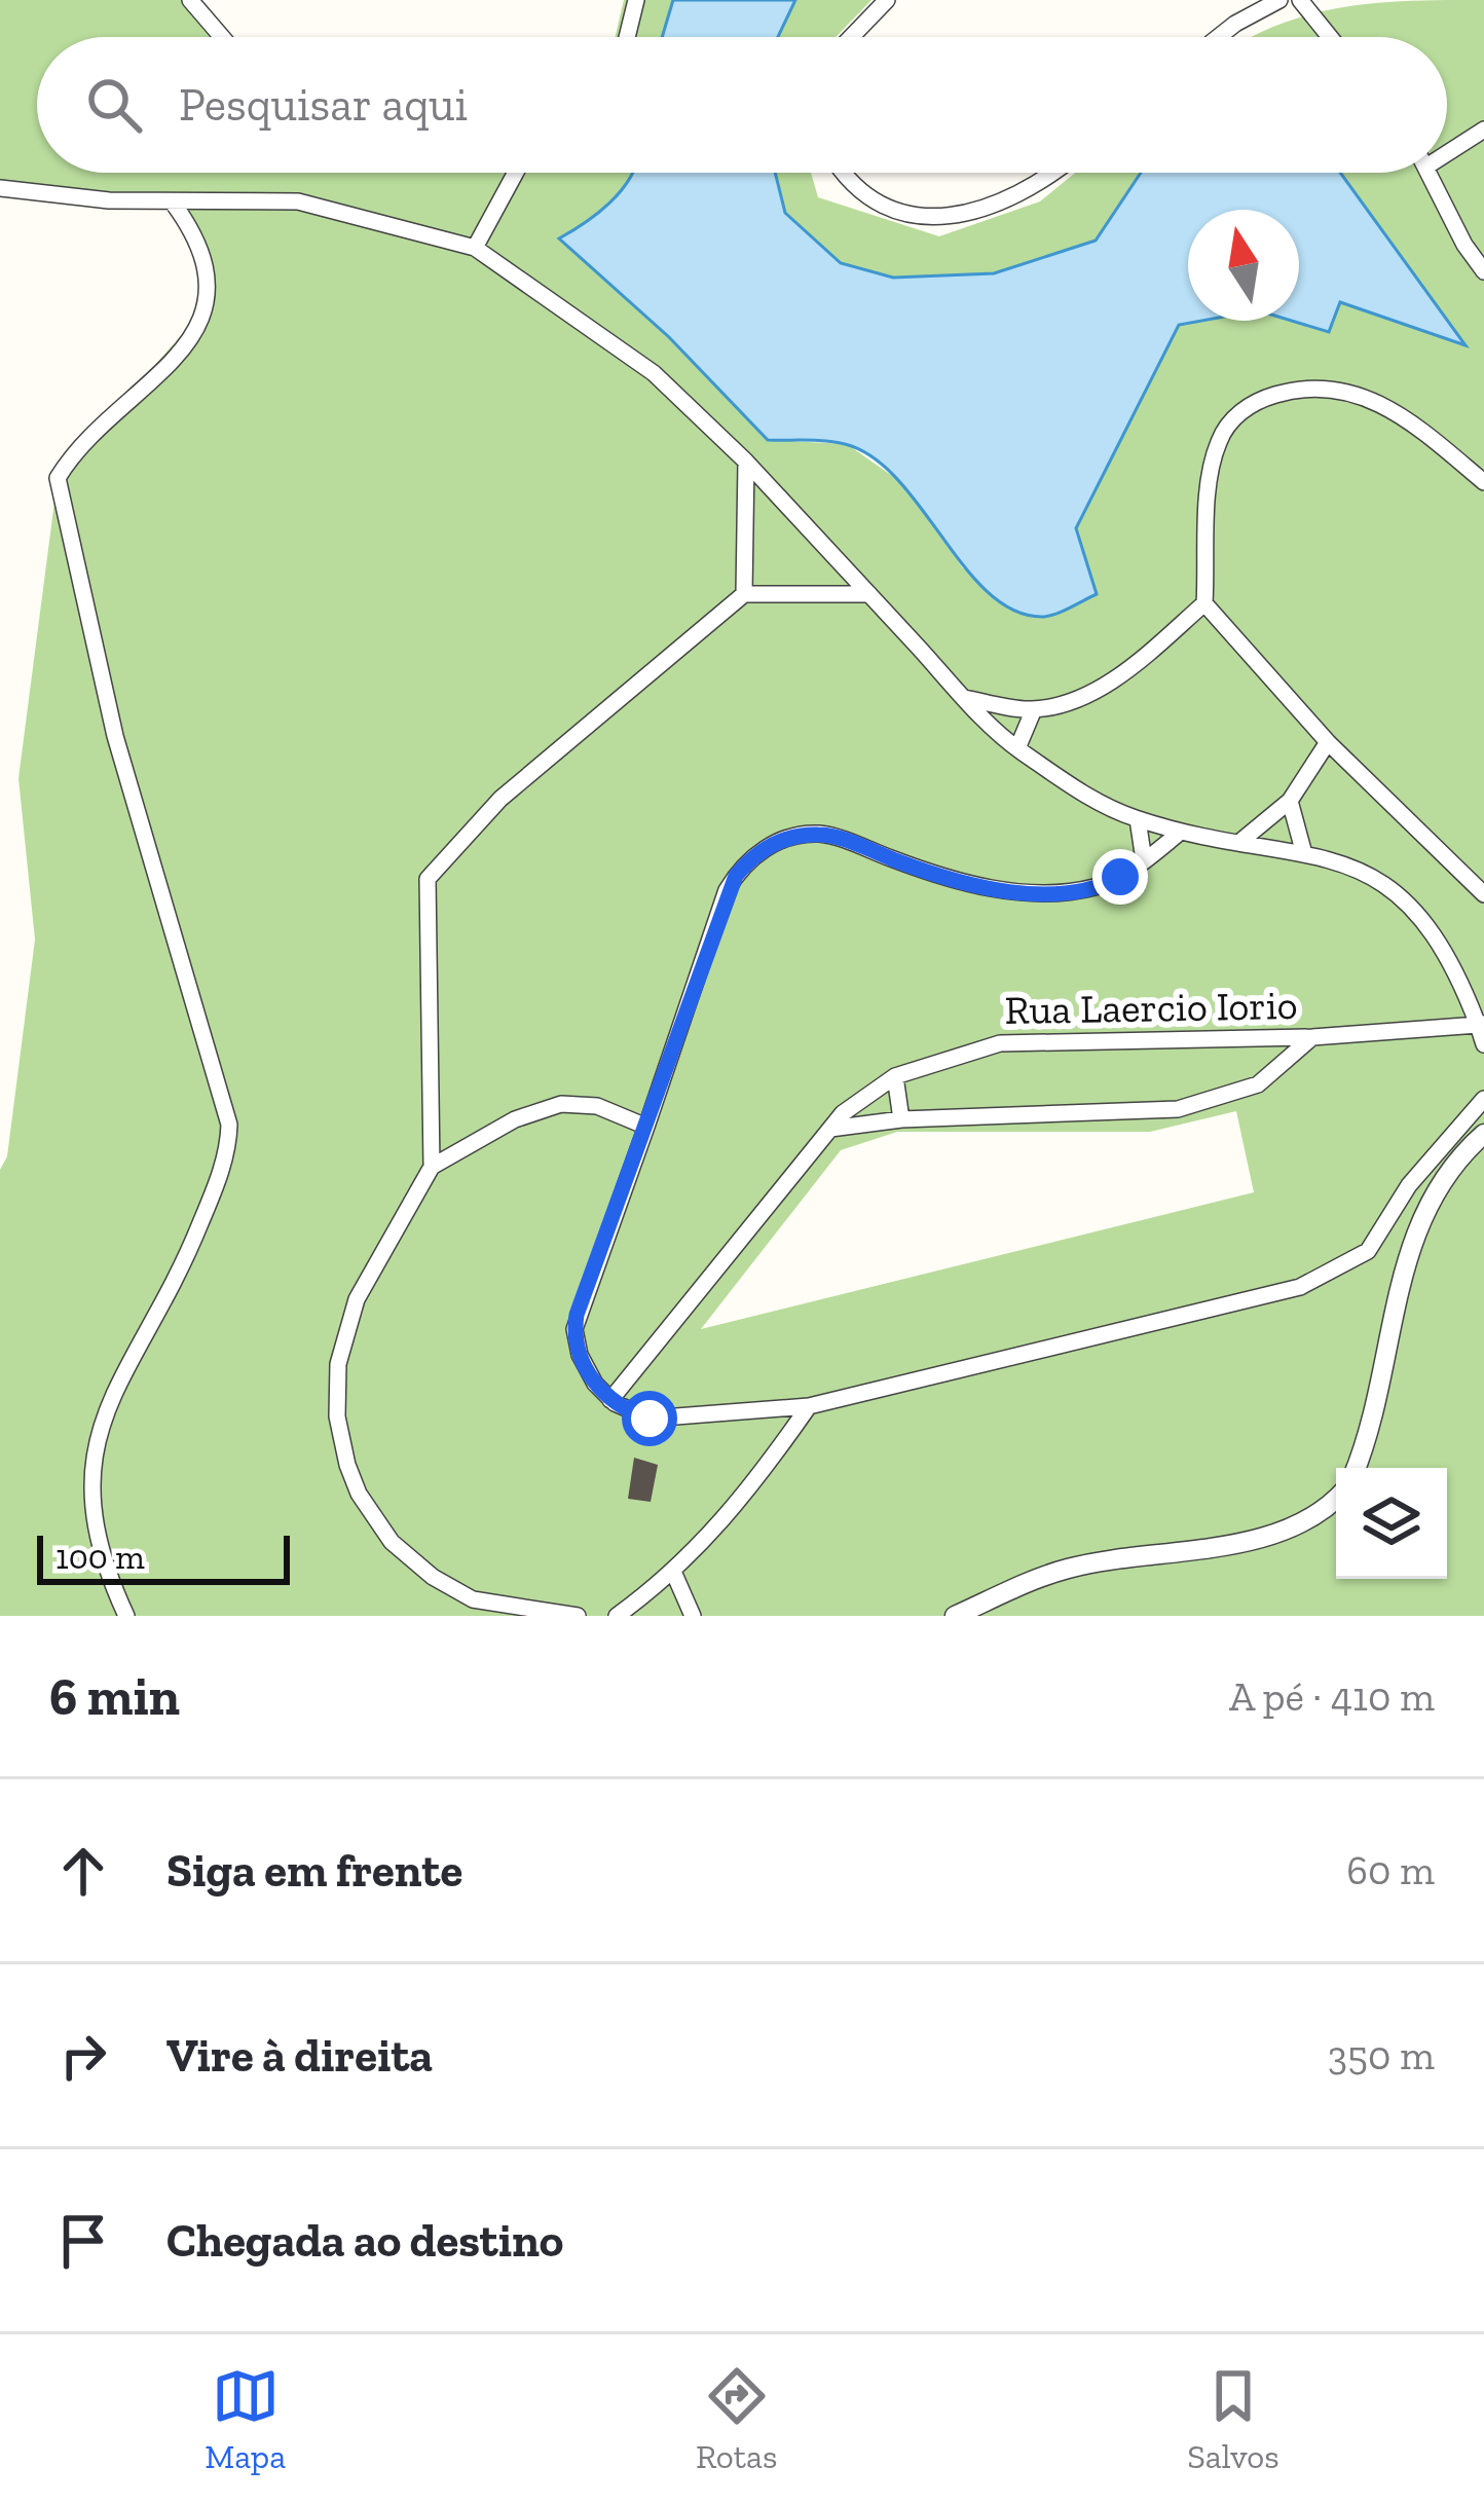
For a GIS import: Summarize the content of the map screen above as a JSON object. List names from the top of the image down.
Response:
{
  "streets": {
    "street": ["Rua Laercio Iorio"]
  },
  "scale_bar": "100 m",
  "north": "top",
  "page": {
    "search": "Pesquisar aqui",
    "scale": "100 m",
    "heading": ["6 min", "A pé · 410 m"],
    "list": [
      ["Siga em frente", "60 m"],
      ["Vire à direita", "350 m"],
      "Chegada ao destino"
    ],
    "nav": ["Mapa", "Rotas", "Salvos"]
  }
}
